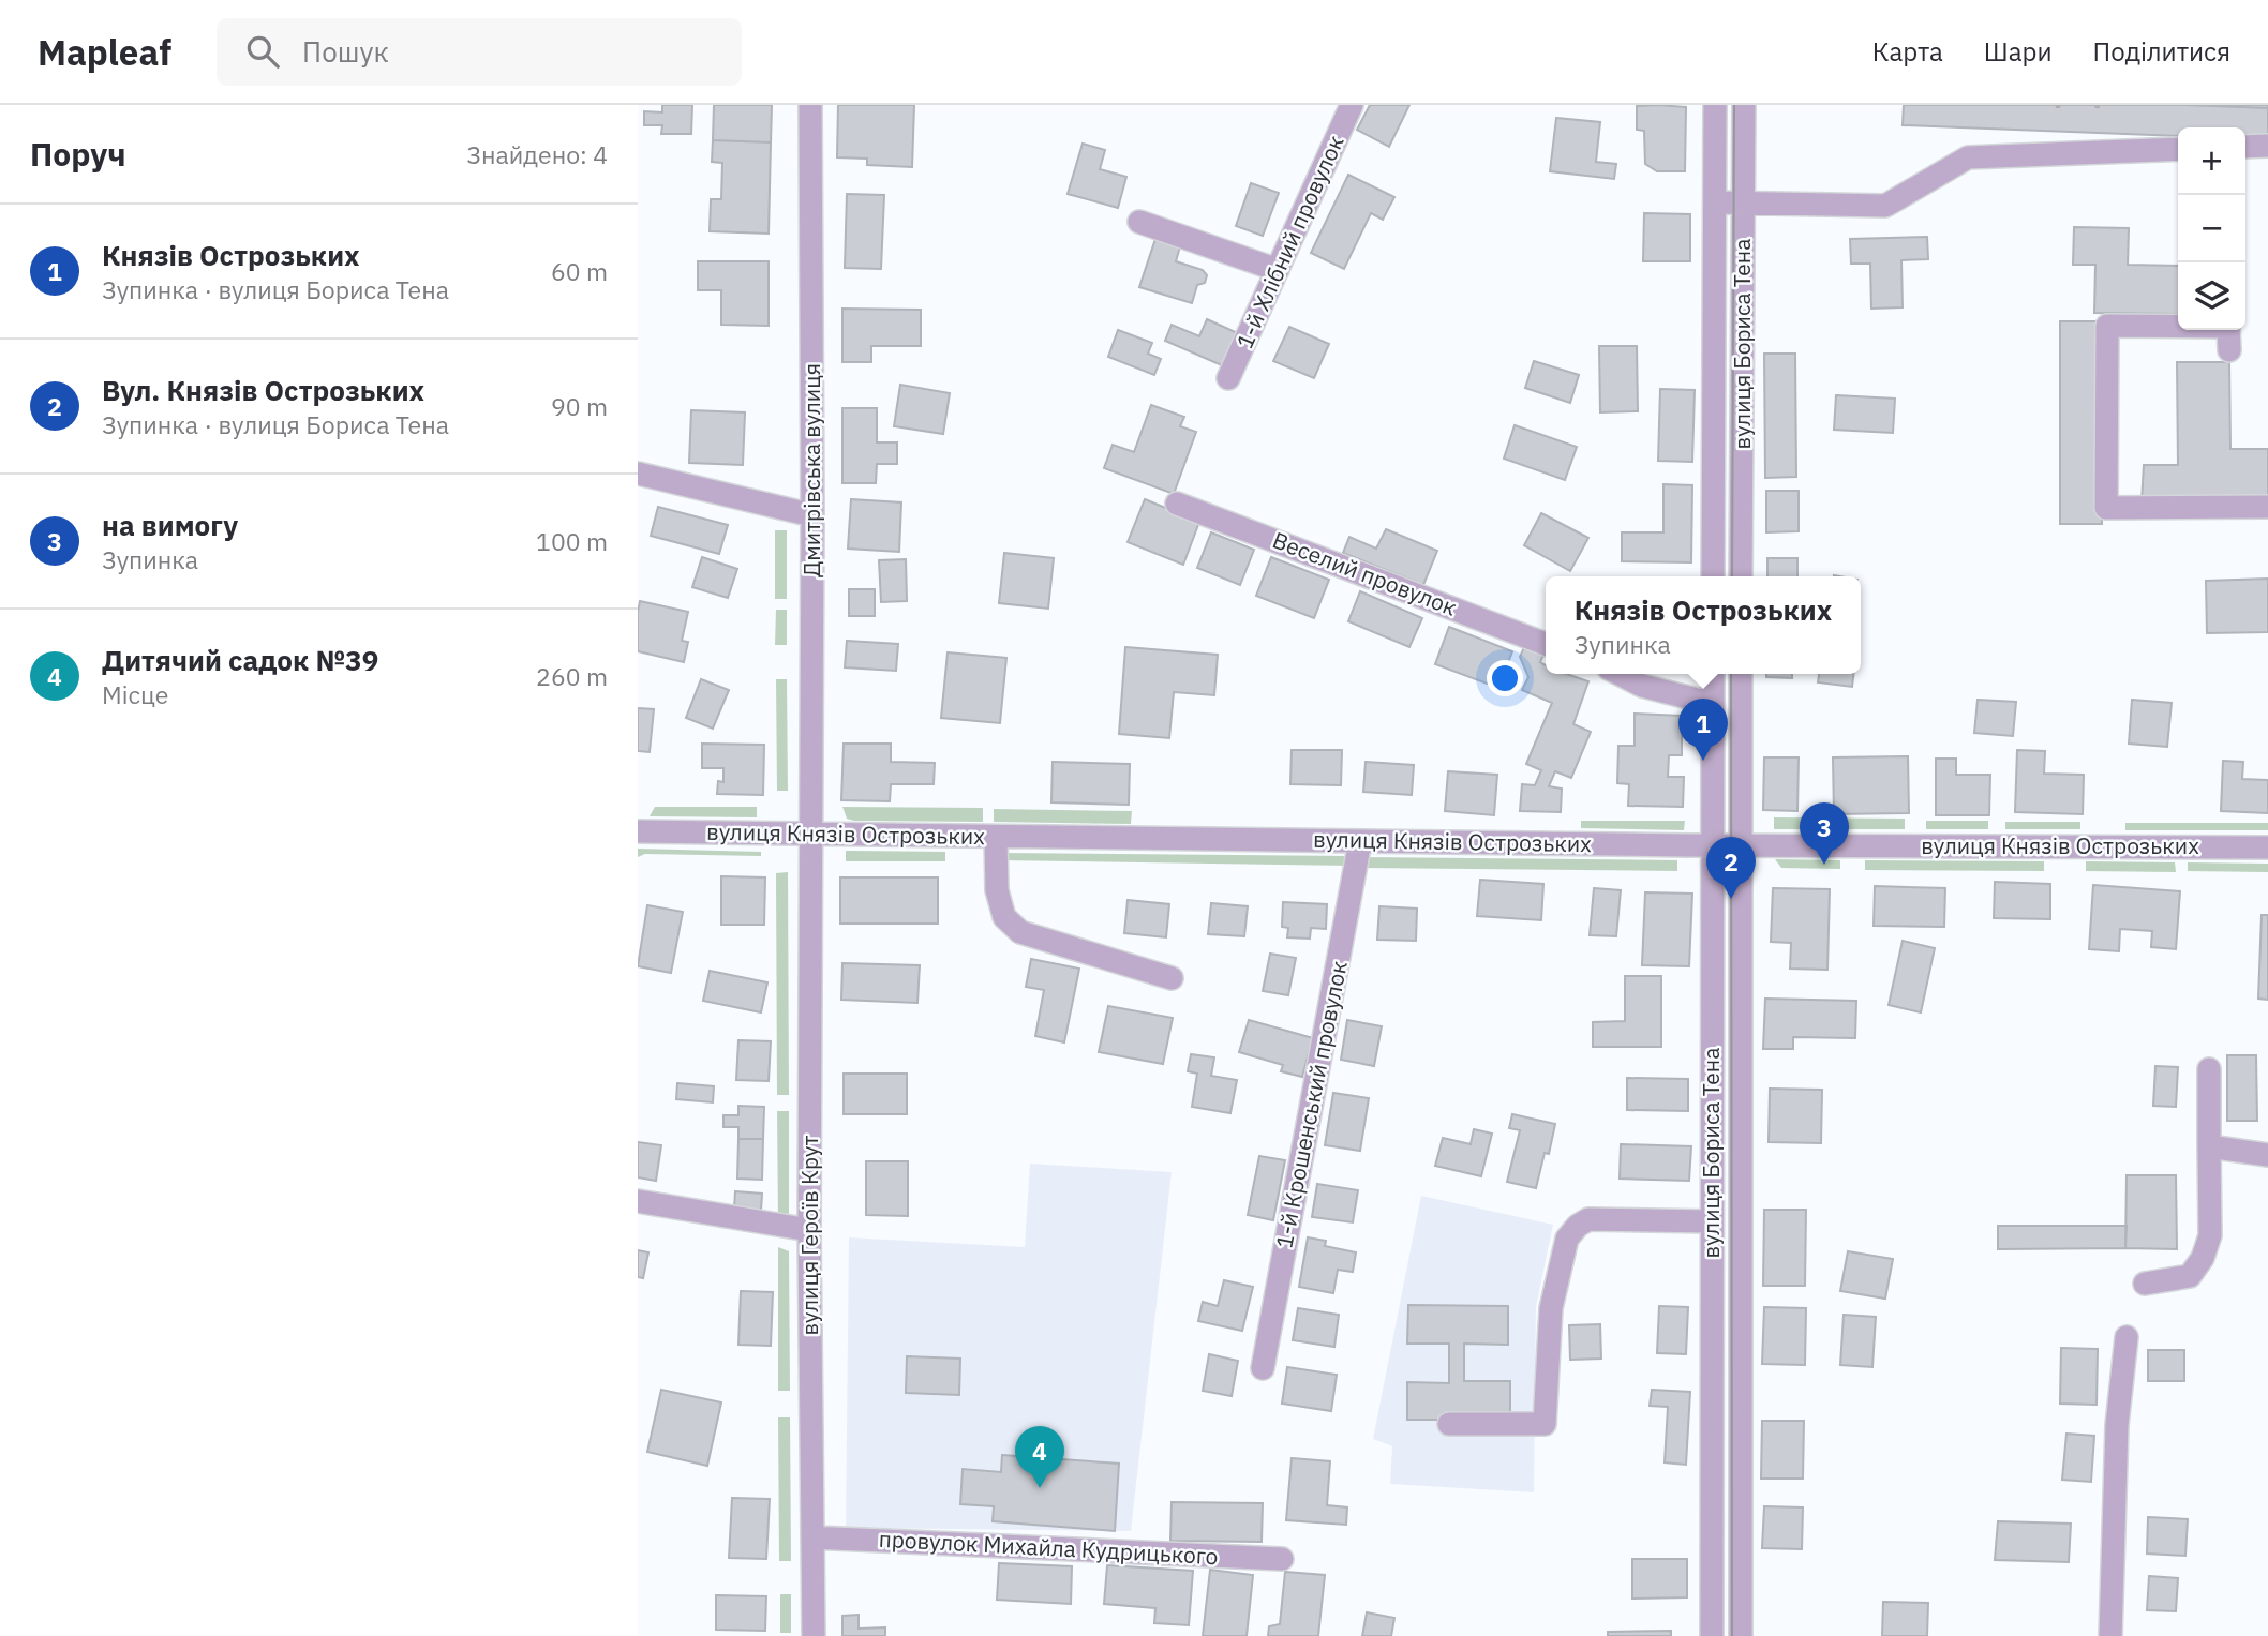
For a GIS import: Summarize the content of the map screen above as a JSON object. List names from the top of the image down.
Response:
{
  "streets": {
    "street": [
      "1-й Хлібний провулок",
      "вулиця Бориса Тена",
      "Дмитрівська вулиця",
      "Веселий провулок",
      "вулиця Князів Острозьких",
      "1-й Крошенський провулок",
      "вулиця Героїв Крут",
      "провулок Михайла Кудрицького"
    ]
  },
  "crossings": [
    ["вулиця Бориса Тена", "вулиця Князів Острозьких"],
    ["Дмитрівська вулиця", "вулиця Князів Острозьких"],
    ["Дмитрівська вулиця", "вулиця Героїв Крут"],
    ["вулиця Князів Острозьких", "1-й Крошенський провулок"],
    ["вулиця Князів Острозьких", "вулиця Героїв Крут"],
    ["вулиця Героїв Крут", "провулок Михайла Кудрицького"]
  ],
  "page": {
    "header": "Mapleaf",
    "search": "Пошук",
    "nav": ["Карта", "Шари", "Поділитися"],
    "heading": ["Поруч", "Знайдено: 4"],
    "map_buttons": ["+", "−"],
    "list": [
      {
        "mark": "1",
        "name": "Князів Острозьких",
        "note": "Зупинка · вулиця Бориса Тена",
        "value": "60 m"
      },
      {
        "mark": "2",
        "name": "Вул. Князів Острозьких",
        "note": "Зупинка · вулиця Бориса Тена",
        "value": "90 m"
      },
      {
        "mark": "3",
        "name": "на вимогу",
        "note": "Зупинка",
        "value": "100 m"
      },
      {
        "mark": "4",
        "name": "Дитячий садок №39",
        "note": "Місце",
        "value": "260 m"
      }
    ],
    "popup": ["Князів Острозьких", "Зупинка"],
    "pins": [
      "1",
      "3",
      "2",
      "4"
    ]
  }
}
